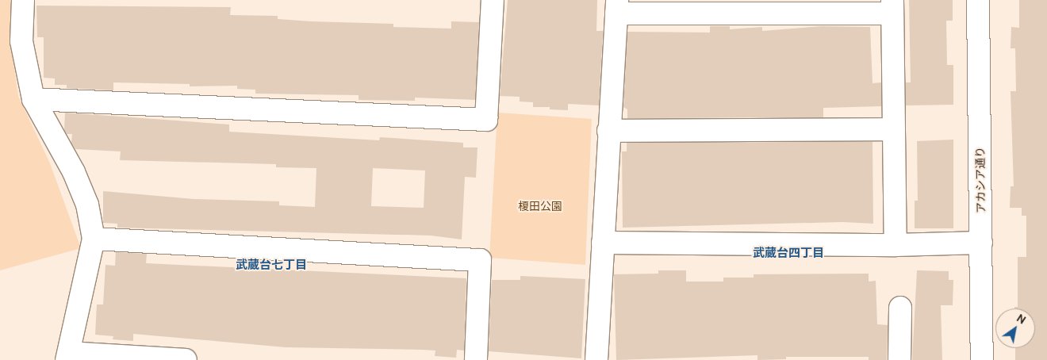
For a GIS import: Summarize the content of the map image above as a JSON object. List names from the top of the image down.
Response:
{
  "streets": {
    "street": ["アカシア通り"]
  },
  "districts": ["武蔵台四丁目", "武蔵台七丁目"],
  "parks": ["榎田公園"],
  "north": "top right"
}
